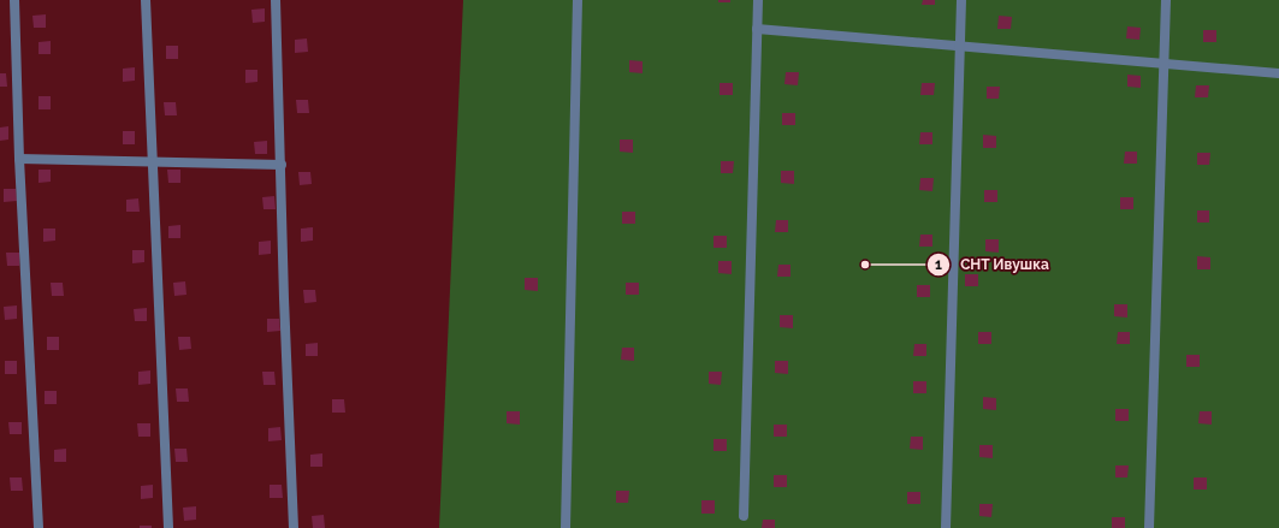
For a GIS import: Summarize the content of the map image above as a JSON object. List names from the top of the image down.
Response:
{
  "places": ["СНТ Ивушка"]
}
